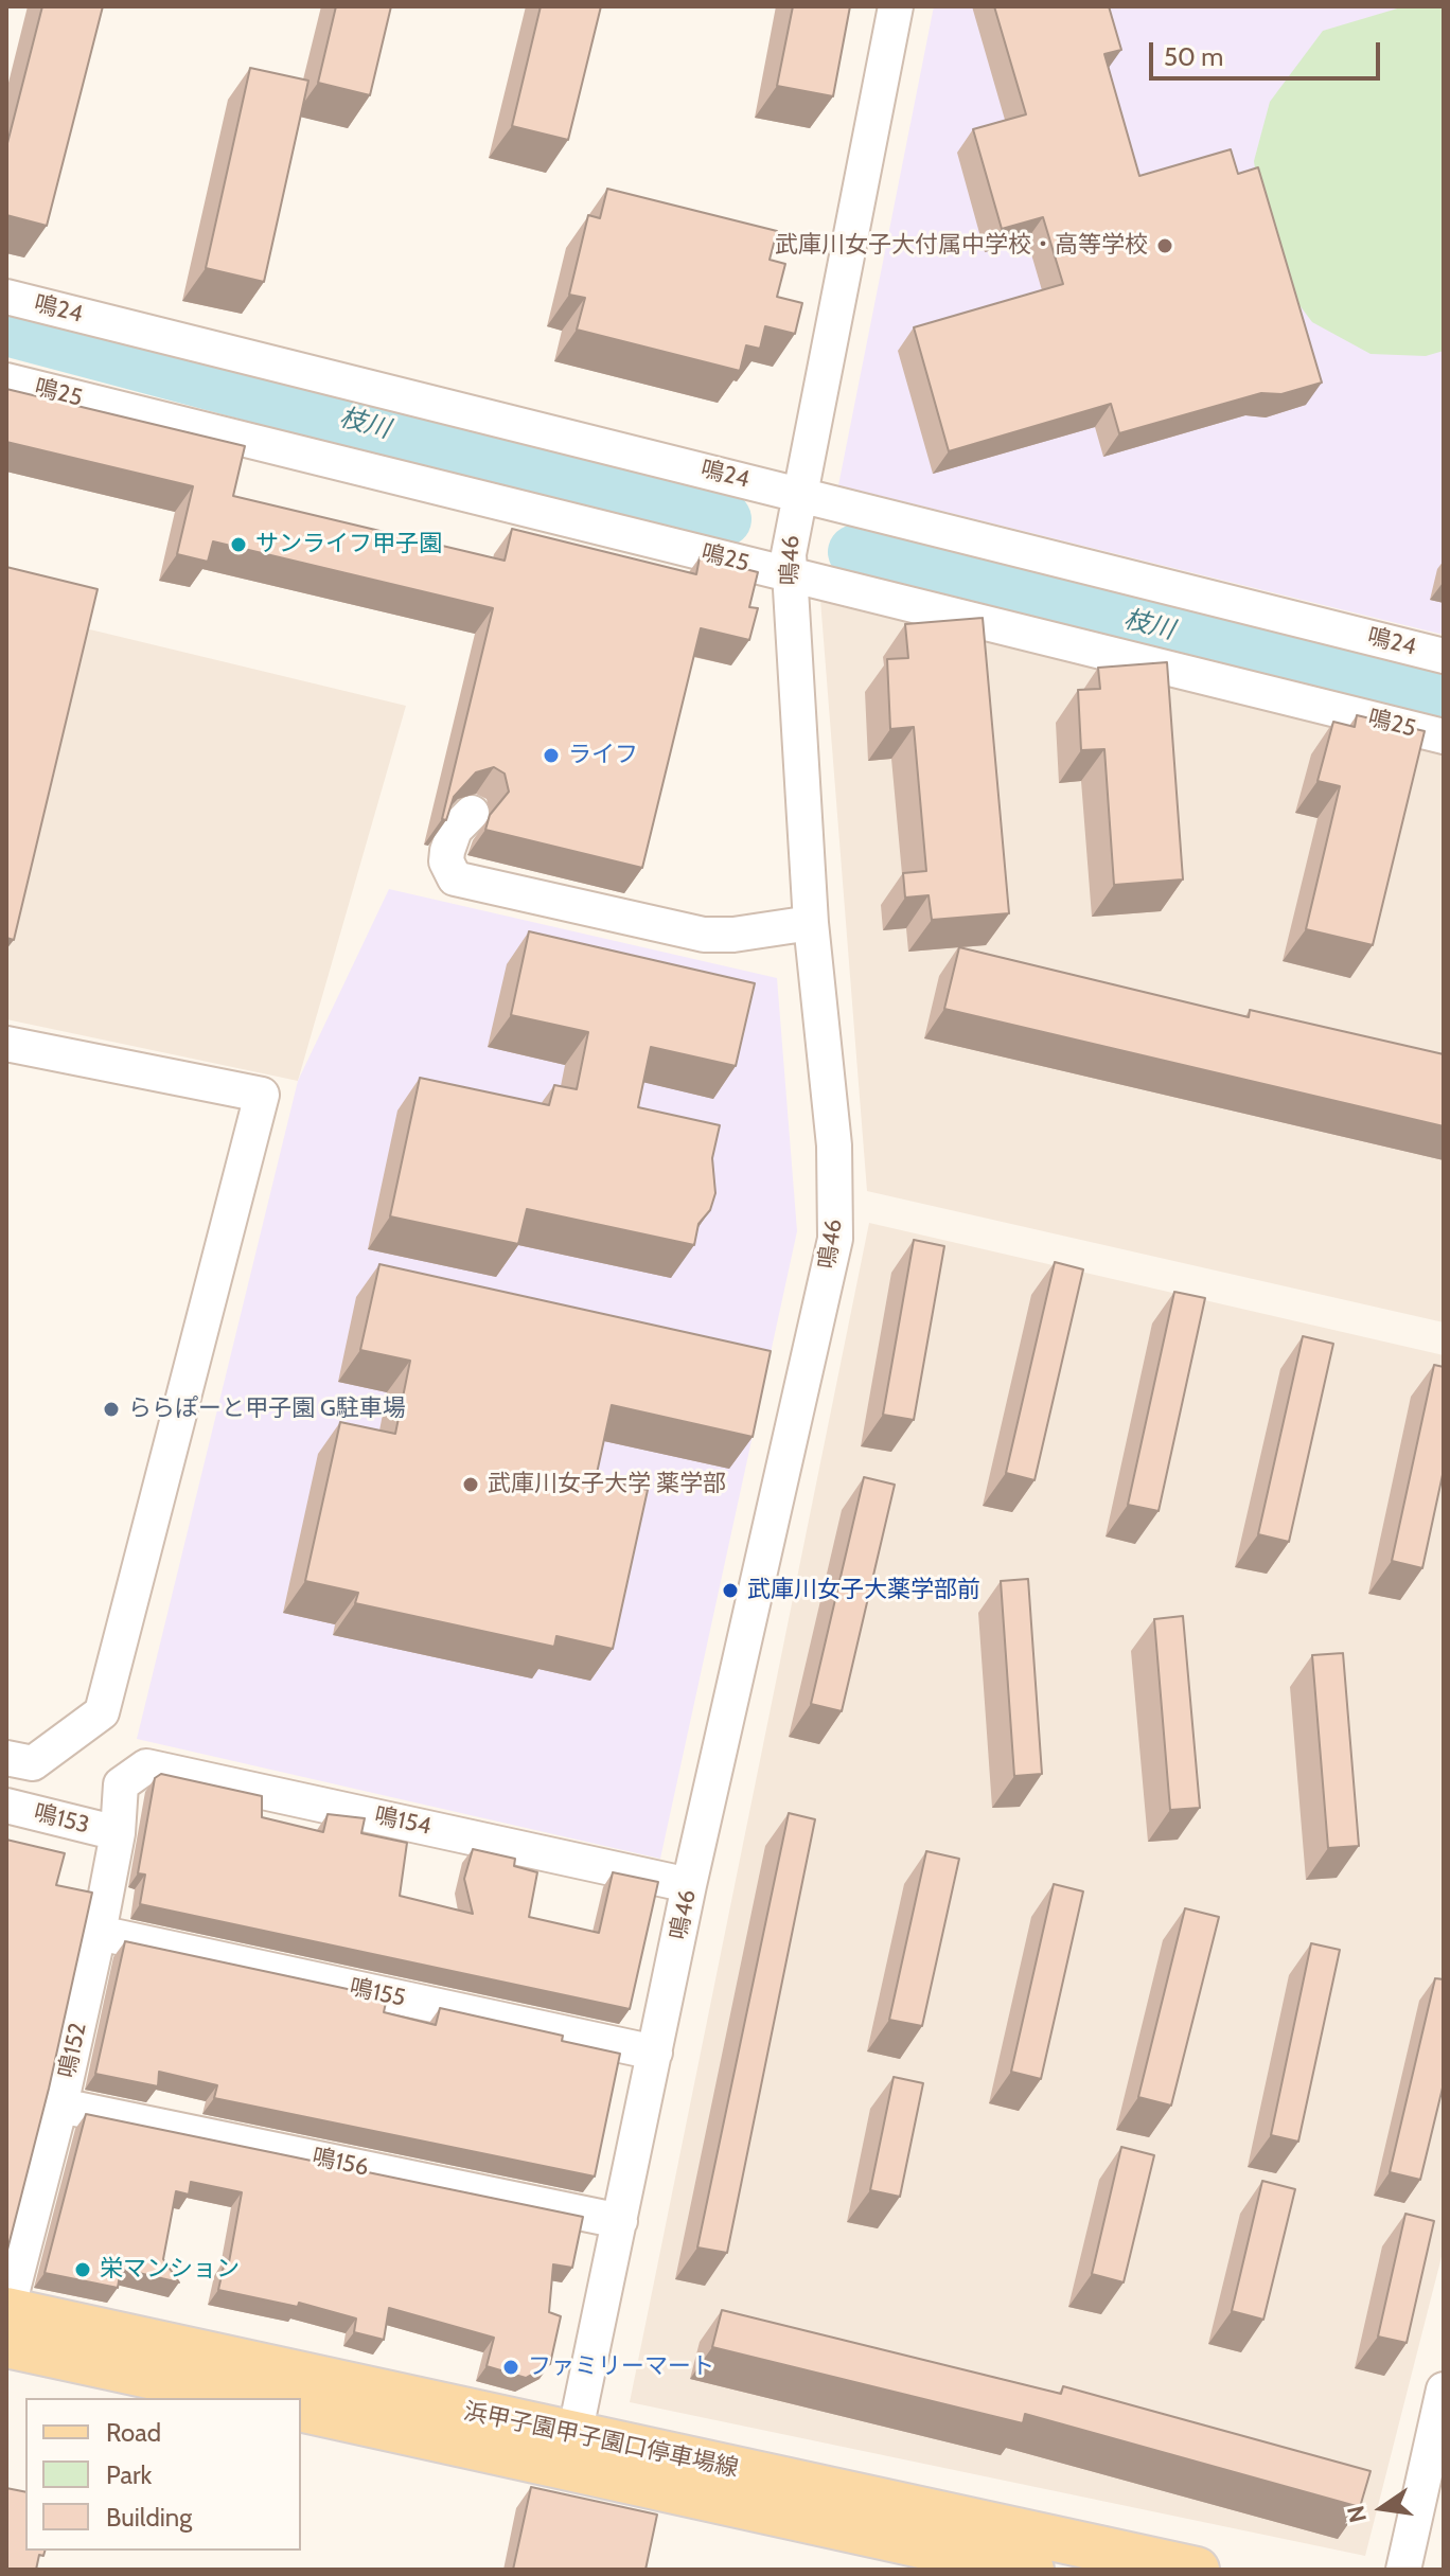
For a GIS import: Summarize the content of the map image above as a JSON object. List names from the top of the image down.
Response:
{
  "streets": {
    "main road": ["浜甲子園甲子園口停車場線"],
    "street": [
      "鳴24",
      "鳴25",
      "鳴46",
      "鳴153",
      "鳴154",
      "鳴155",
      "鳴152",
      "鳴156"
    ]
  },
  "crossings": [
    ["鳴24", "鳴46"],
    ["鳴25", "鳴46"],
    ["鳴46", "鳴154"],
    ["鳴46", "鳴155"],
    ["鳴46", "鳴156"],
    ["鳴46", "浜甲子園甲子園口停車場線"],
    ["鳴153", "鳴152"],
    ["鳴154", "鳴152"],
    ["鳴155", "鳴152"],
    ["鳴152", "鳴156"],
    ["鳴152", "浜甲子園甲子園口停車場線"]
  ],
  "water": ["枝川"],
  "places": [
    "武庫川女子大付属中学校・高等学校",
    "サンライフ甲子園",
    "ライフ",
    "ららぽーと甲子園 G駐車場",
    "武庫川女子大学 薬学部",
    "武庫川女子大薬学部前",
    "栄マンション",
    "ファミリーマート"
  ],
  "legend": ["Road", "Park", "Building"],
  "scale_bar": "50 m",
  "north": "left"
}
